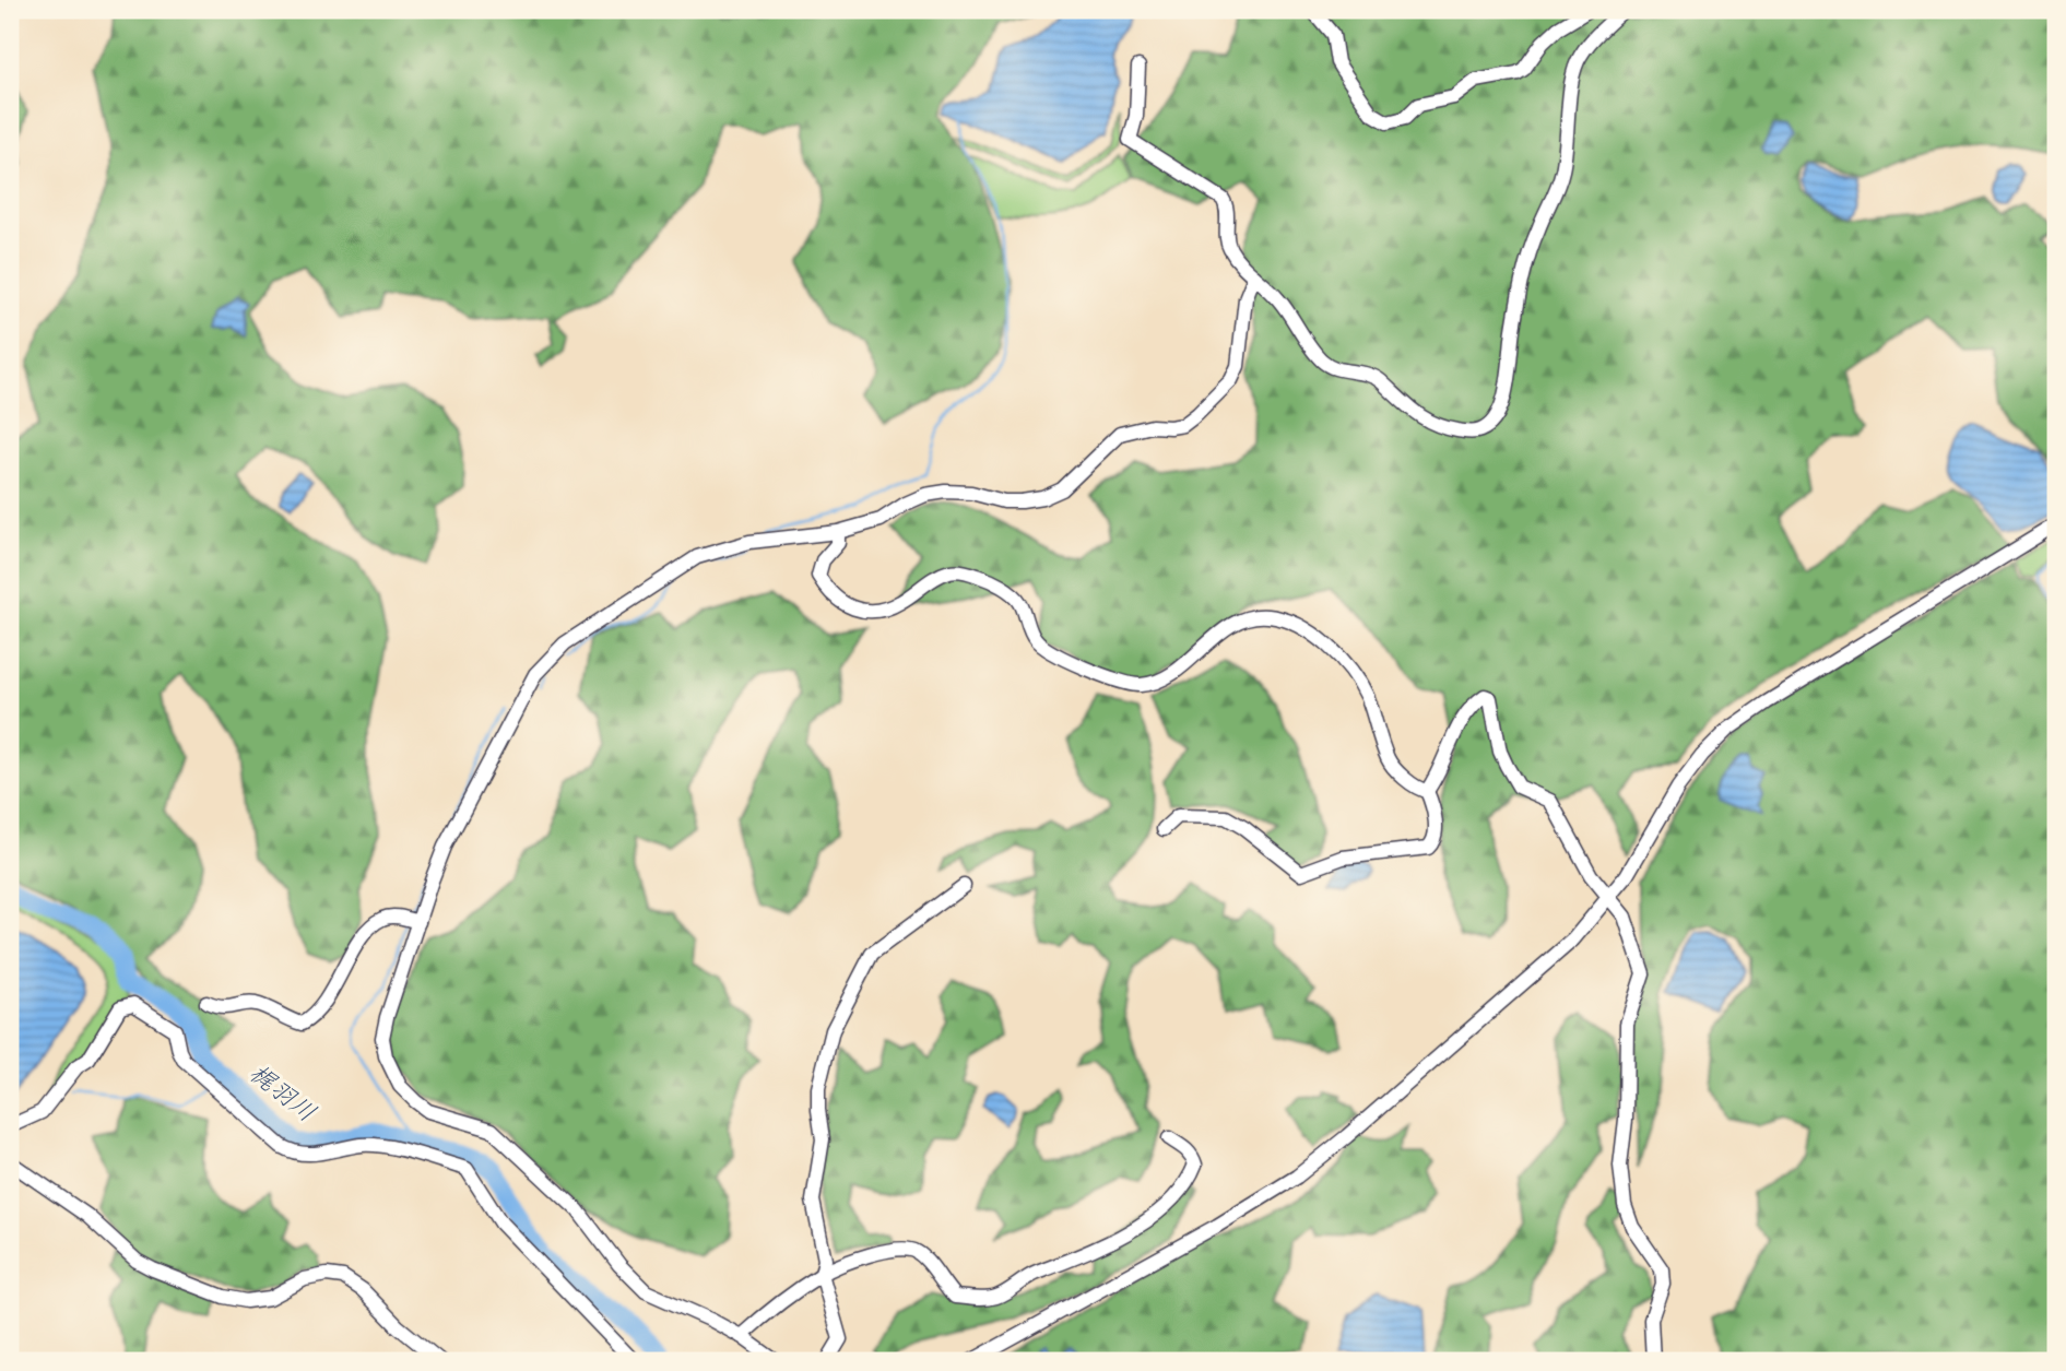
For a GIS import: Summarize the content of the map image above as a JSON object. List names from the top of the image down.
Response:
{
  "water": ["梶羽川"]
}
